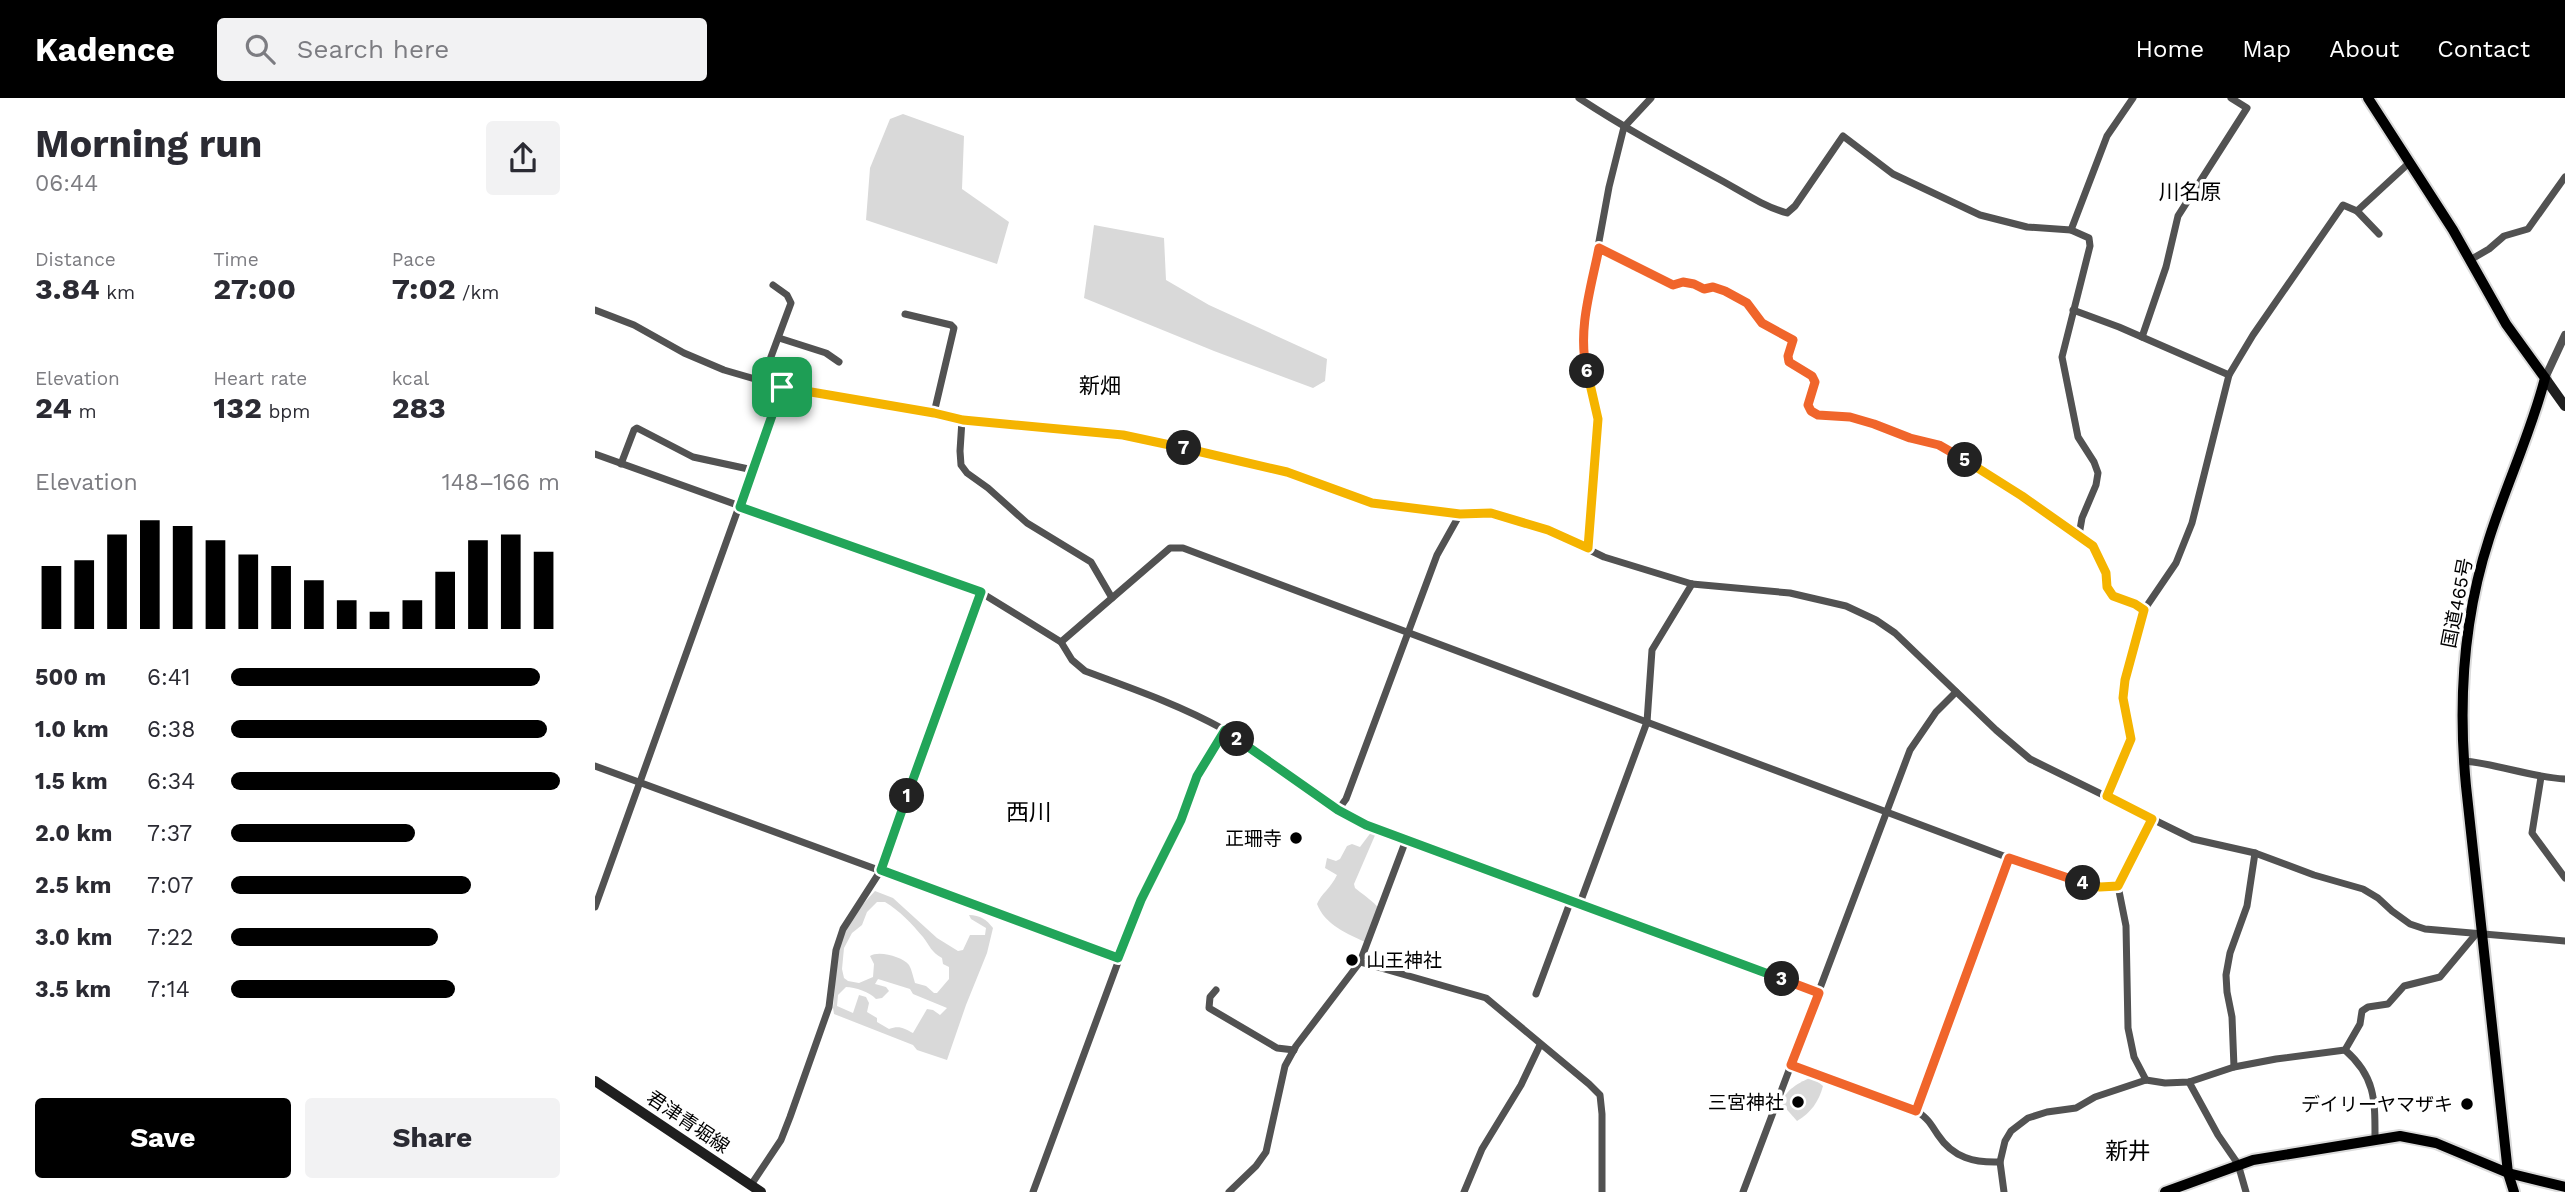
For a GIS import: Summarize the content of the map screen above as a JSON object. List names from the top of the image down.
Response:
{
  "streets": {
    "main road": ["国道465号", "君津青堀線"]
  },
  "districts": [
    "川名原",
    "新畑",
    "西川",
    "新井"
  ],
  "places": [
    "正珊寺",
    "山王神社",
    "三宮神社",
    "デイリーヤマザキ"
  ],
  "page": {
    "header": "Kadence",
    "search": "Search here",
    "nav": [
      "Home",
      "Map",
      "About",
      "Contact"
    ],
    "heading": ["Morning run", "06:44"],
    "stats": [
      ["Distance", "3.84 km"],
      ["Time", "27:00"],
      ["Pace", "7:02 /km"],
      ["Elevation", "24 m"],
      ["Heart rate", "132 bpm"],
      ["kcal", "283"]
    ],
    "pins": [
      "6",
      "7",
      "5",
      "2",
      "1",
      "4",
      "3"
    ],
    "chart": ["Elevation", "148–166 m"],
    "list": [
      {
        "name": "500 m",
        "note": "6:41"
      },
      {
        "name": "1.0 km",
        "note": "6:38"
      },
      {
        "name": "1.5 km",
        "note": "6:34"
      },
      {
        "name": "2.0 km",
        "note": "7:37"
      },
      {
        "name": "2.5 km",
        "note": "7:07"
      },
      {
        "name": "3.0 km",
        "note": "7:22"
      },
      {
        "name": "3.5 km",
        "note": "7:14"
      }
    ],
    "buttons": ["Save", "Share"]
  }
}
